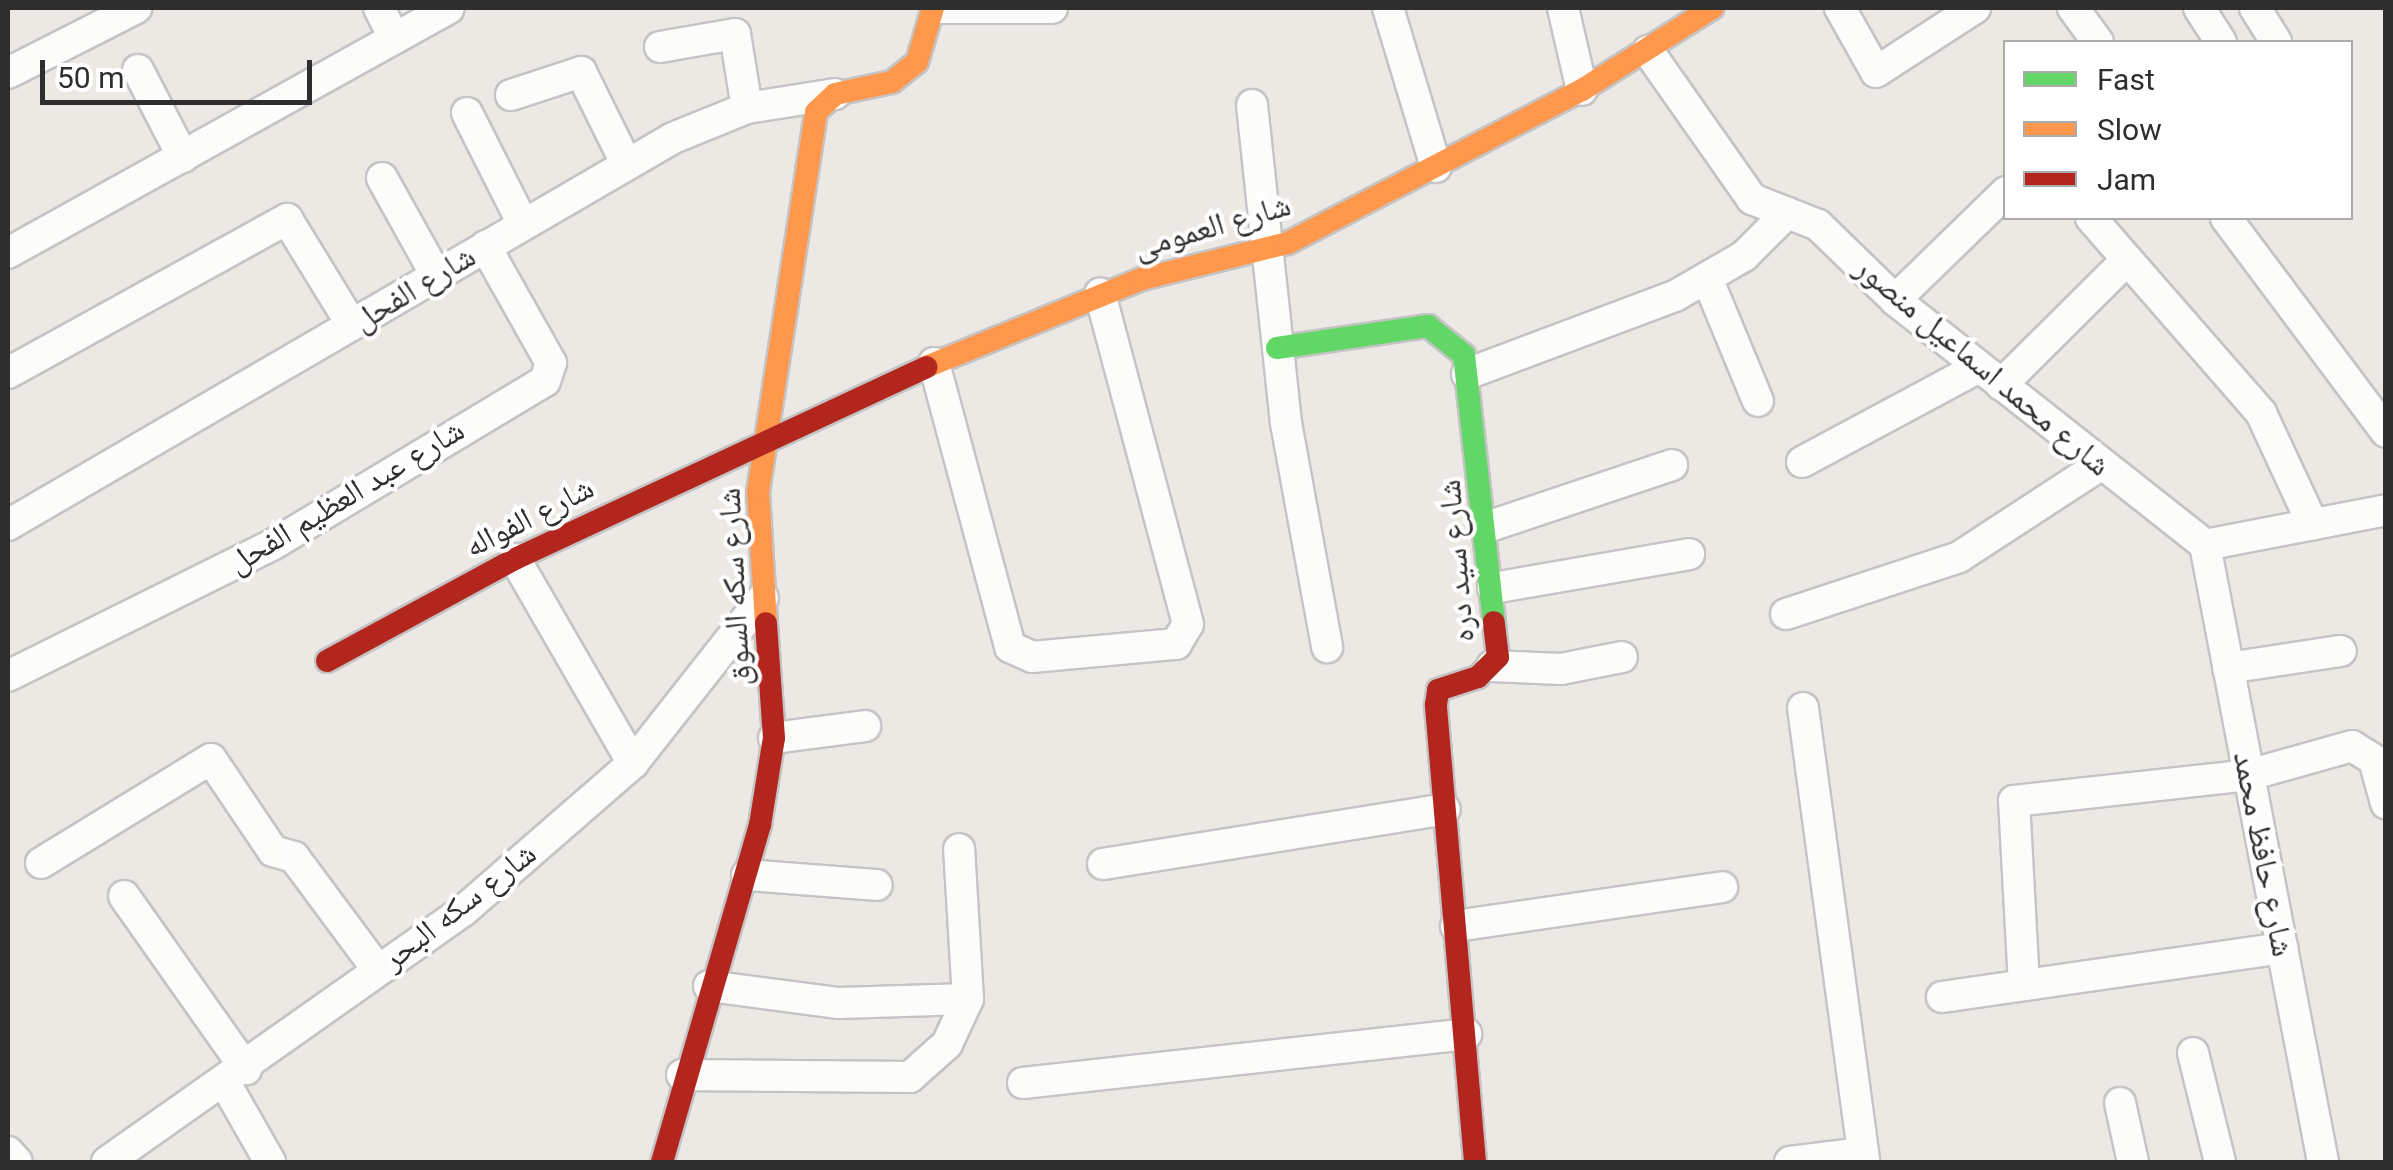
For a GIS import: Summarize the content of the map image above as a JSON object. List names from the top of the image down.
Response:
{
  "streets": {
    "street": [
      "شارع العمومى",
      "شارع الفحل",
      "شارع محمد اسماعيل منصور",
      "شارع عبد العظيم الفحل",
      "شارع الفواله",
      "شارع سيد دره",
      "شارع سكه السوق",
      "شارع حافظ محمد",
      "شارع سكه البحر"
    ]
  },
  "crossings": [
    ["شارع العمومى", "شارع محمد اسماعيل منصور"],
    ["شارع العمومى", "شارع الفواله"],
    ["شارع العمومى", "شارع سكه السوق"],
    ["شارع الفحل", "شارع عبد العظيم الفحل"],
    ["شارع الفحل", "شارع سكه السوق"],
    ["شارع محمد اسماعيل منصور", "شارع حافظ محمد"],
    ["شارع الفواله", "شارع سكه السوق"],
    ["شارع سكه السوق", "شارع سكه البحر"]
  ],
  "legend": ["Fast", "Slow", "Jam"],
  "scale_bar": "50 m"
}
